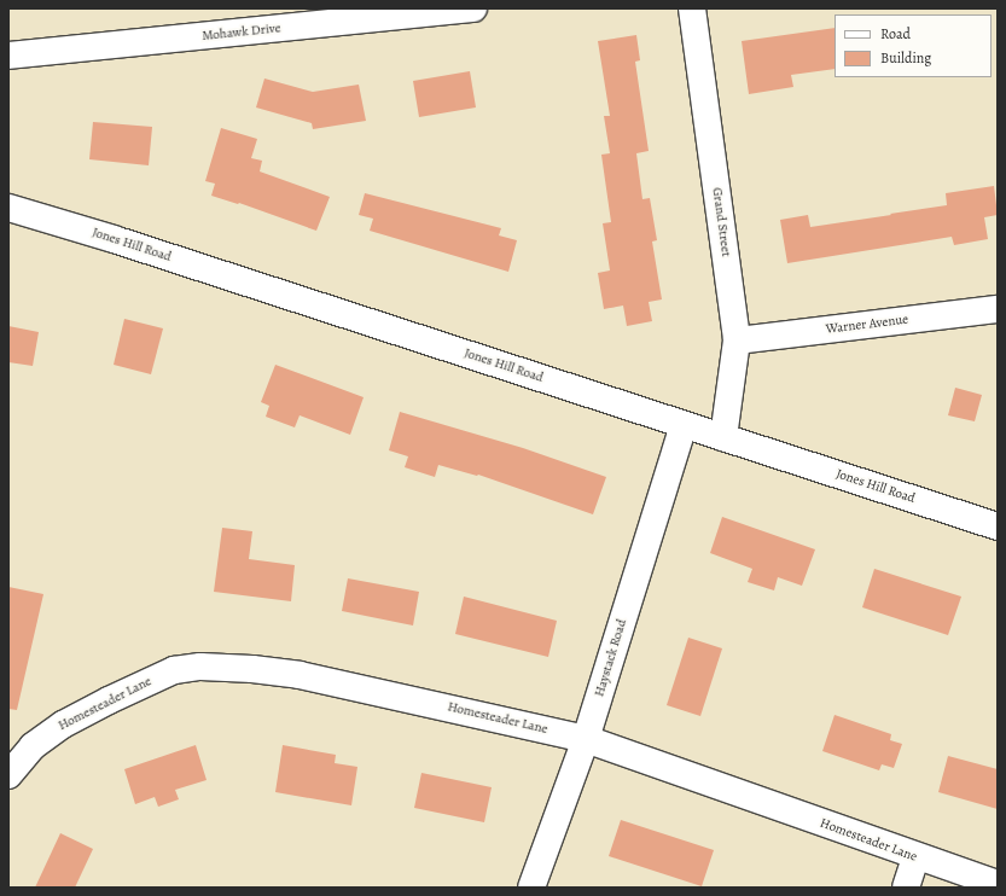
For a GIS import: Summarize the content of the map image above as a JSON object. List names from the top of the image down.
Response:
{
  "streets": {
    "street": [
      "Mohawk Drive",
      "Grand Street",
      "Jones Hill Road",
      "Warner Avenue",
      "Haystack Road",
      "Homesteader Lane"
    ]
  },
  "crossings": [
    ["Grand Street", "Jones Hill Road"],
    ["Grand Street", "Warner Avenue"],
    ["Jones Hill Road", "Haystack Road"],
    ["Haystack Road", "Homesteader Lane"]
  ],
  "legend": ["Road", "Building"]
}
